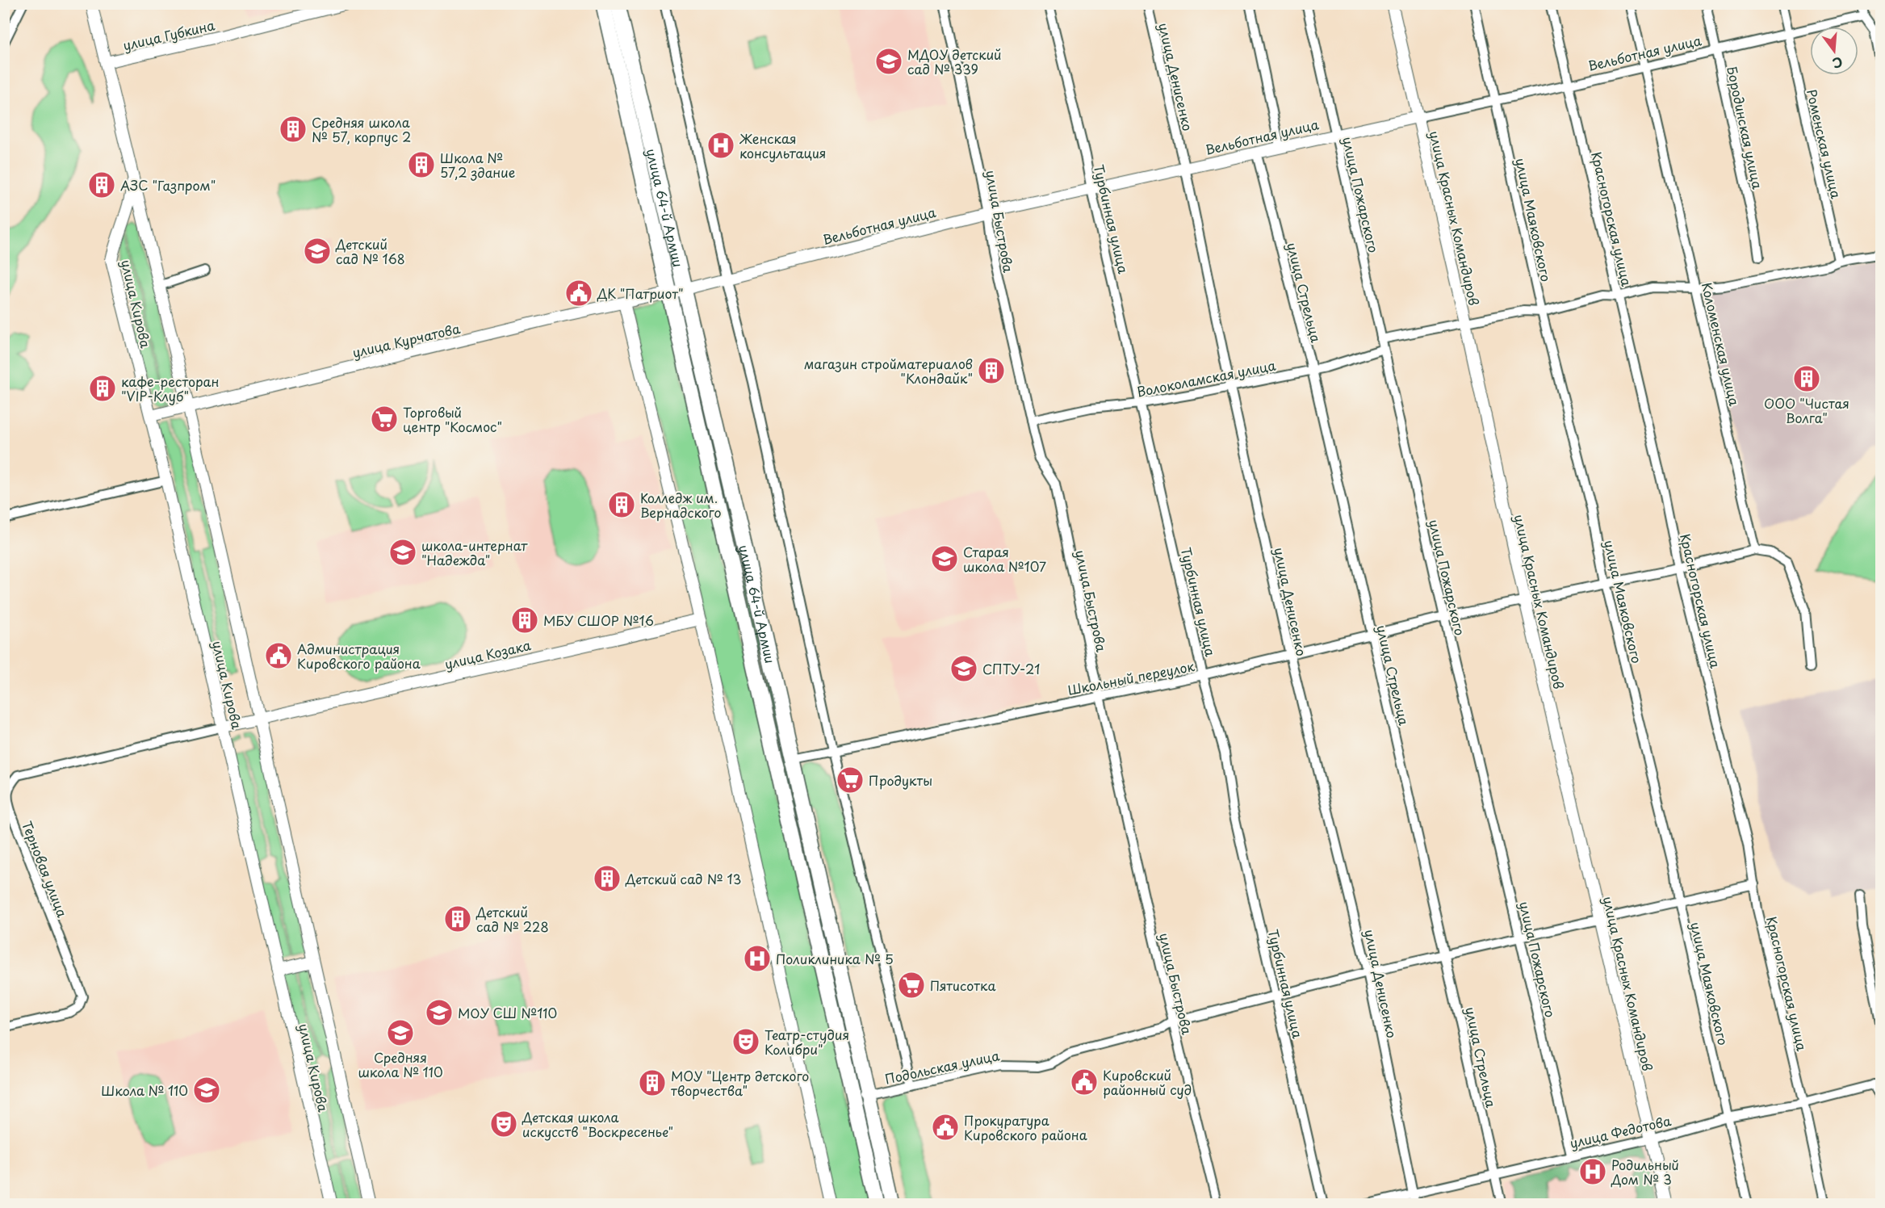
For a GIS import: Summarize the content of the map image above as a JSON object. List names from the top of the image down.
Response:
{
  "streets": {
    "highway": ["улица 64-й Армии"],
    "street": [
      "улица Губкина",
      "Вельботная улица",
      "улица Денисенко",
      "Бородинская улица",
      "Роменская улица",
      "улица Пожарского",
      "улица Красных Командиров",
      "Турбинная улица",
      "Красногорская улица",
      "улица Маяковского",
      "улица Быстрова",
      "улица Стрельца",
      "улица Кирова",
      "улица Курчатова",
      "Коломенская улица",
      "Волоколамская улица",
      "улица Козака",
      "Школьный переулок",
      "Терновая улица",
      "Подольская улица",
      "улица Федотова"
    ]
  },
  "crossings": [
    ["улица Губкина", "улица Кирова"],
    ["Вельботная улица", "улица Денисенко"],
    ["Вельботная улица", "Бородинская улица"],
    ["Вельботная улица", "Роменская улица"],
    ["Вельботная улица", "улица Пожарского"],
    ["Вельботная улица", "улица 64-й Армии"],
    ["Вельботная улица", "улица Красных Командиров"],
    ["Вельботная улица", "Турбинная улица"],
    ["Вельботная улица", "Красногорская улица"],
    ["Вельботная улица", "улица Маяковского"],
    ["Вельботная улица", "улица Быстрова"],
    ["Вельботная улица", "улица Стрельца"],
    ["Вельботная улица", "улица Курчатова"],
    ["Вельботная улица", "Коломенская улица"],
    ["улица Денисенко", "Волоколамская улица"],
    ["улица Денисенко", "Школьный переулок"],
    ["улица Денисенко", "Подольская улица"],
    ["улица Денисенко", "улица Федотова"],
    ["улица Пожарского", "Волоколамская улица"],
    ["улица Пожарского", "Школьный переулок"],
    ["улица Пожарского", "Подольская улица"],
    ["улица Пожарского", "улица Федотова"],
    ["улица 64-й Армии", "улица Курчатова"],
    ["улица 64-й Армии", "Школьный переулок"],
    ["улица 64-й Армии", "Подольская улица"],
    ["улица Красных Командиров", "Школьный переулок"],
    ["улица Красных Командиров", "Подольская улица"],
    ["улица Красных Командиров", "улица Федотова"],
    ["Турбинная улица", "Волоколамская улица"],
    ["Турбинная улица", "Школьный переулок"],
    ["Турбинная улица", "Подольская улица"],
    ["Красногорская улица", "Школьный переулок"],
    ["Красногорская улица", "Подольская улица"],
    ["Красногорская улица", "улица Федотова"],
    ["улица Маяковского", "Школьный переулок"],
    ["улица Маяковского", "Подольская улица"],
    ["улица Маяковского", "улица Федотова"],
    ["улица Быстрова", "Волоколамская улица"],
    ["улица Быстрова", "Школьный переулок"],
    ["улица Быстрова", "Подольская улица"],
    ["улица Стрельца", "Волоколамская улица"],
    ["улица Стрельца", "Школьный переулок"],
    ["улица Стрельца", "Подольская улица"],
    ["улица Стрельца", "улица Федотова"],
    ["улица Кирова", "улица Курчатова"],
    ["улица Кирова", "улица Козака"],
    ["улица Кирова", "Терновая улица"],
    ["Коломенская улица", "Школьный переулок"],
    ["улица Козака", "Терновая улица"]
  ],
  "places": {
    "school or university": [
      "МДОУ детский сад № 339",
      "Детский сад № 168",
      "школа-интернат \"Надежда\"",
      "Старая школа №107",
      "СПТУ-21",
      "МОУ СШ №110",
      "Средняя школа № 110",
      "Школа № 110"
    ],
    "building": [
      "Средняя школа № 57, корпус 2",
      "Школа № 57,2 здание",
      "АЗС \"Газпром\"",
      "магазин стройматериалов \"Клондайк\"",
      "ООО \"Чистая Волга\"",
      "кафе-ресторан \"VIP-Клуб\"",
      "Колледж им. Вернадского",
      "МБУ СШОР №16",
      "Детский сад № 13",
      "Детский сад № 228",
      "МОУ \"Центр детского творчества\""
    ],
    "hospital": ["Женская консультация", "Поликлиника № 5", "Родильный Дом № 3"],
    "public building": [
      "ДК \"Патриот\"",
      "Администрация Кировского района",
      "Кировский районный суд",
      "Прокуратура Кировского района"
    ],
    "supermarket": ["Торговый центр \"Космос\"", "Продукты", "Пятисотка"],
    "theatre": ["Театр-студия Колибри\"", "Детская школа искусств \"Воскресенье\""]
  },
  "north": "bottom"
}
